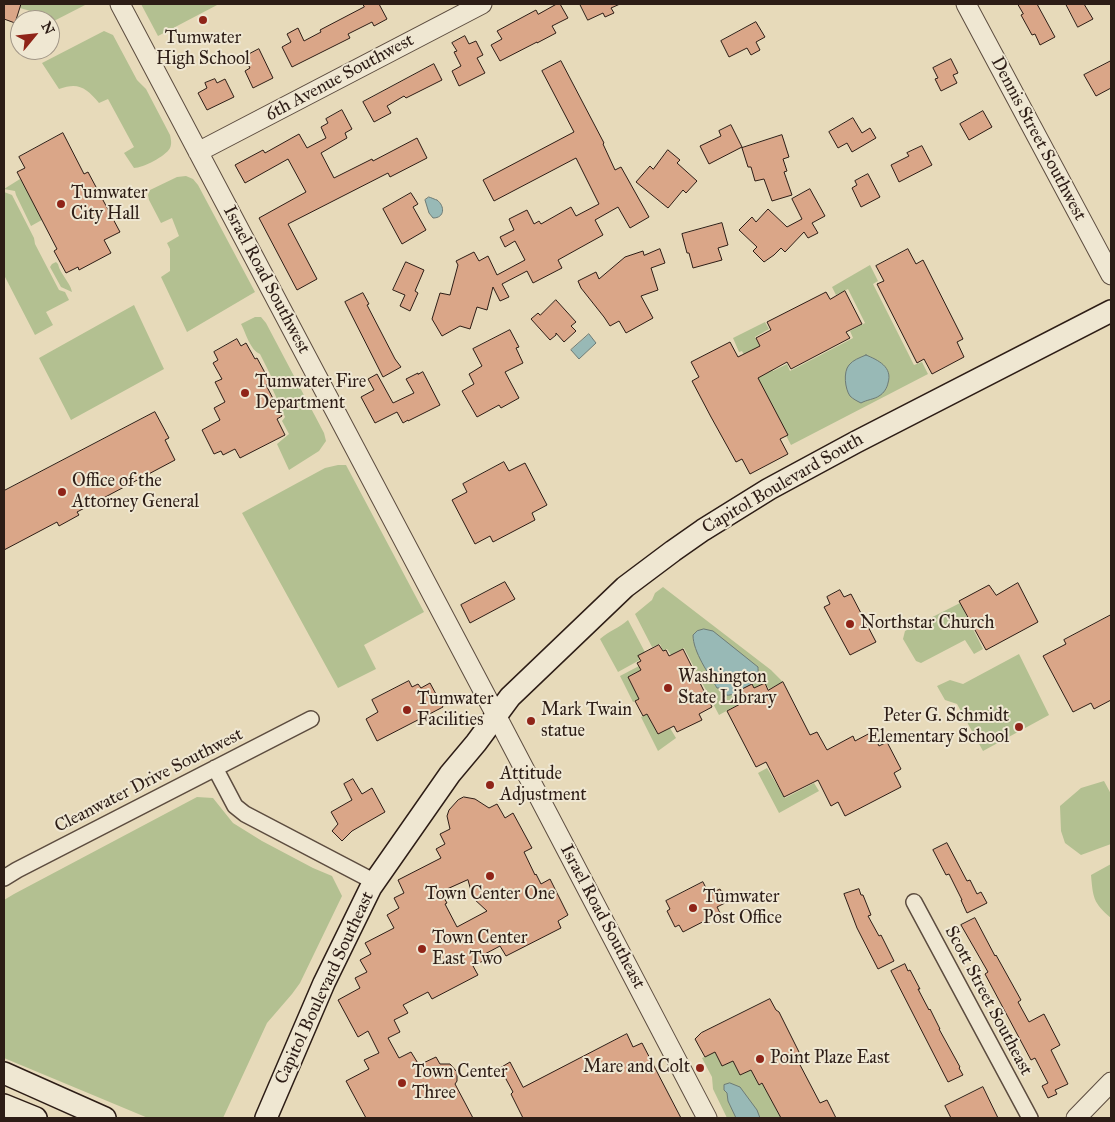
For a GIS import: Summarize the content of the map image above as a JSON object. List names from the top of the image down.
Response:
{
  "streets": {
    "main road": ["Capitol Boulevard South", "Capitol Boulevard Southeast"],
    "street": [
      "6th Avenue Southwest",
      "Dennis Street Southwest",
      "Israel Road Southwest",
      "Cleanwater Drive Southwest",
      "Israel Road Southeast",
      "Scott Street Southeast"
    ]
  },
  "crossings": [
    ["6th Avenue Southwest", "Israel Road Southwest"],
    ["Israel Road Southwest", "Capitol Boulevard South"],
    ["Israel Road Southwest", "Israel Road Southeast"],
    ["Israel Road Southwest", "Capitol Boulevard Southeast"],
    ["Capitol Boulevard South", "Israel Road Southeast"],
    ["Capitol Boulevard South", "Capitol Boulevard Southeast"],
    ["Israel Road Southeast", "Capitol Boulevard Southeast"]
  ],
  "places": [
    "Tumwater High School",
    "Tumwater City Hall",
    "Tumwater Fire Department",
    "Office of the Attorney General",
    "Northstar Church",
    "Washington State Library",
    "Tumwater Facilities",
    "Mark Twain statue",
    "Peter G. Schmidt Elementary School",
    "Attitude Adjustment",
    "Town Center One",
    "Tumwater Post Office",
    "Town Center East Two",
    "Point Plaze East",
    "Mare and Colt",
    "Town Center Three"
  ],
  "north": "top right"
}
